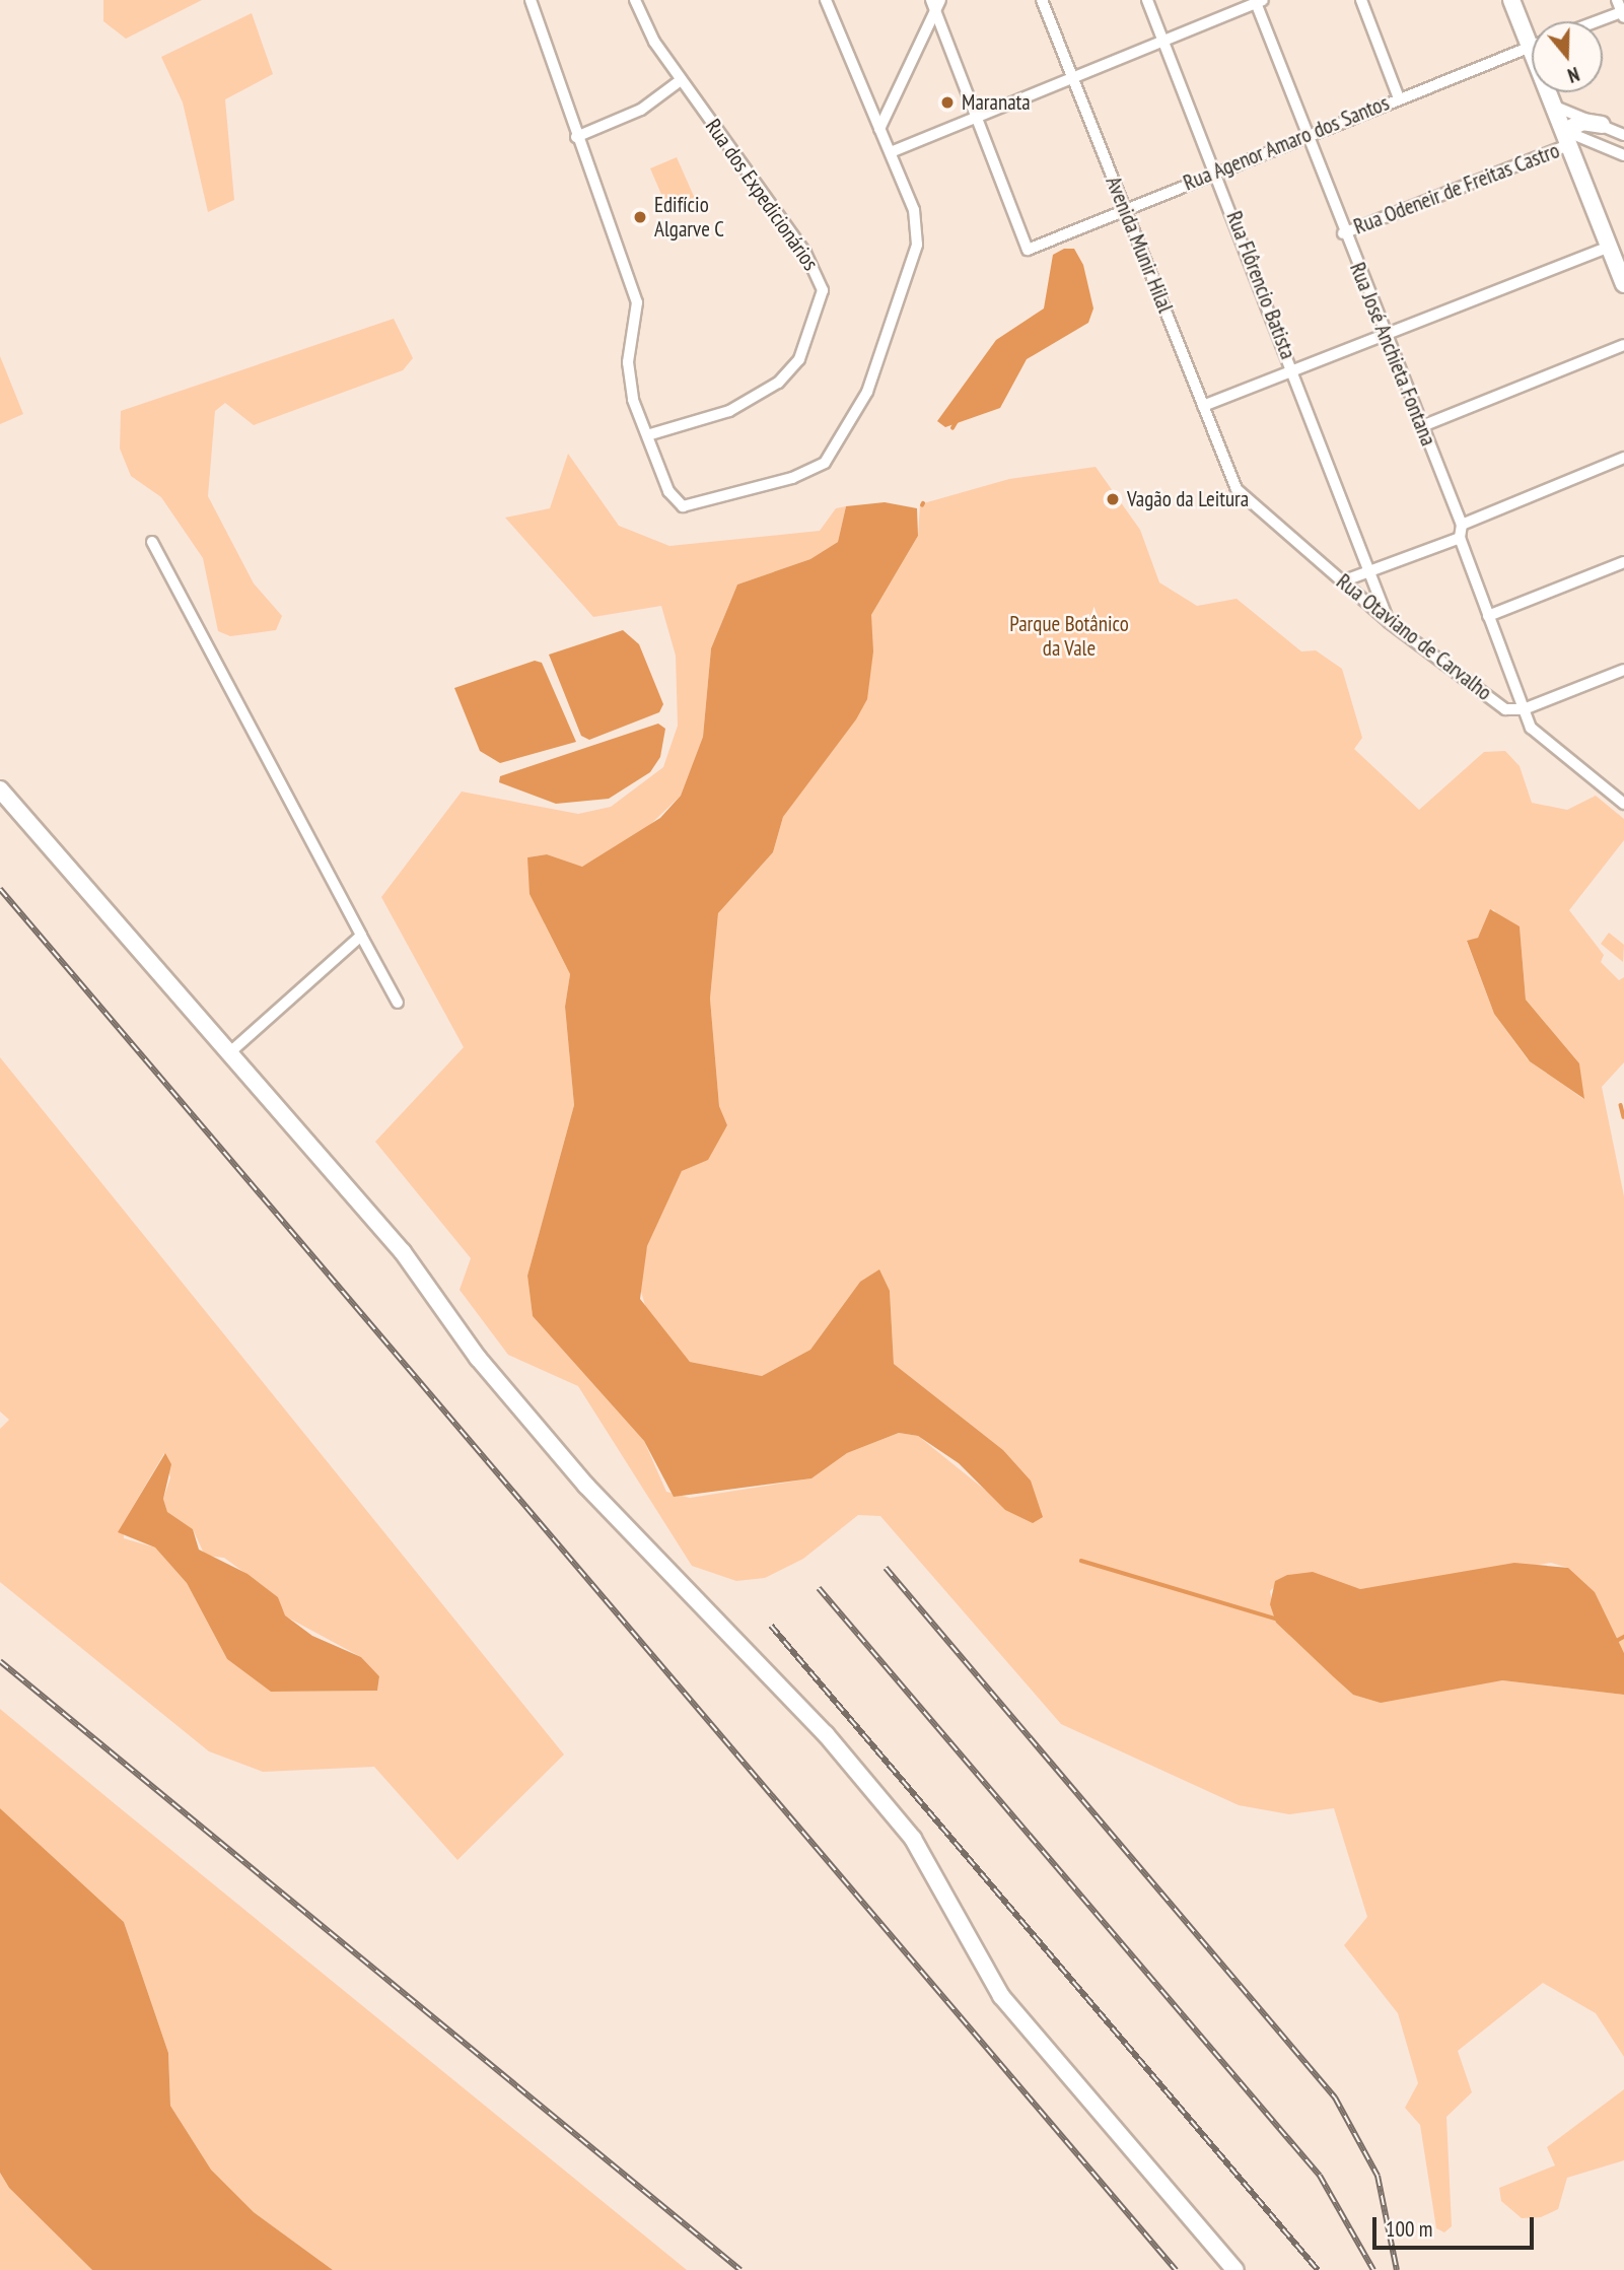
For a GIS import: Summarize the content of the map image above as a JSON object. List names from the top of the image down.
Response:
{
  "streets": {
    "street": [
      "Rua Agenor Amaro dos Santos",
      "Rua Odeneir de Freitas Castro",
      "Rua dos Expedicionários",
      "Avenida Munir Hilal",
      "Rua Flôrencio Batista",
      "Rua José Anchieta Fontana",
      "Rua Otaviano de Carvalho"
    ]
  },
  "crossings": [
    ["Rua Agenor Amaro dos Santos", "Avenida Munir Hilal"],
    ["Rua Agenor Amaro dos Santos", "Rua Flôrencio Batista"],
    ["Rua Agenor Amaro dos Santos", "Rua José Anchieta Fontana"],
    ["Rua Odeneir de Freitas Castro", "Rua José Anchieta Fontana"],
    ["Avenida Munir Hilal", "Rua Otaviano de Carvalho"],
    ["Rua Flôrencio Batista", "Rua Otaviano de Carvalho"]
  ],
  "parks": ["Parque Botânico da Vale"],
  "places": ["Maranata", "Edifício Algarve C", "Vagão da Leitura"],
  "scale_bar": "100 m",
  "north": "bottom"
}
